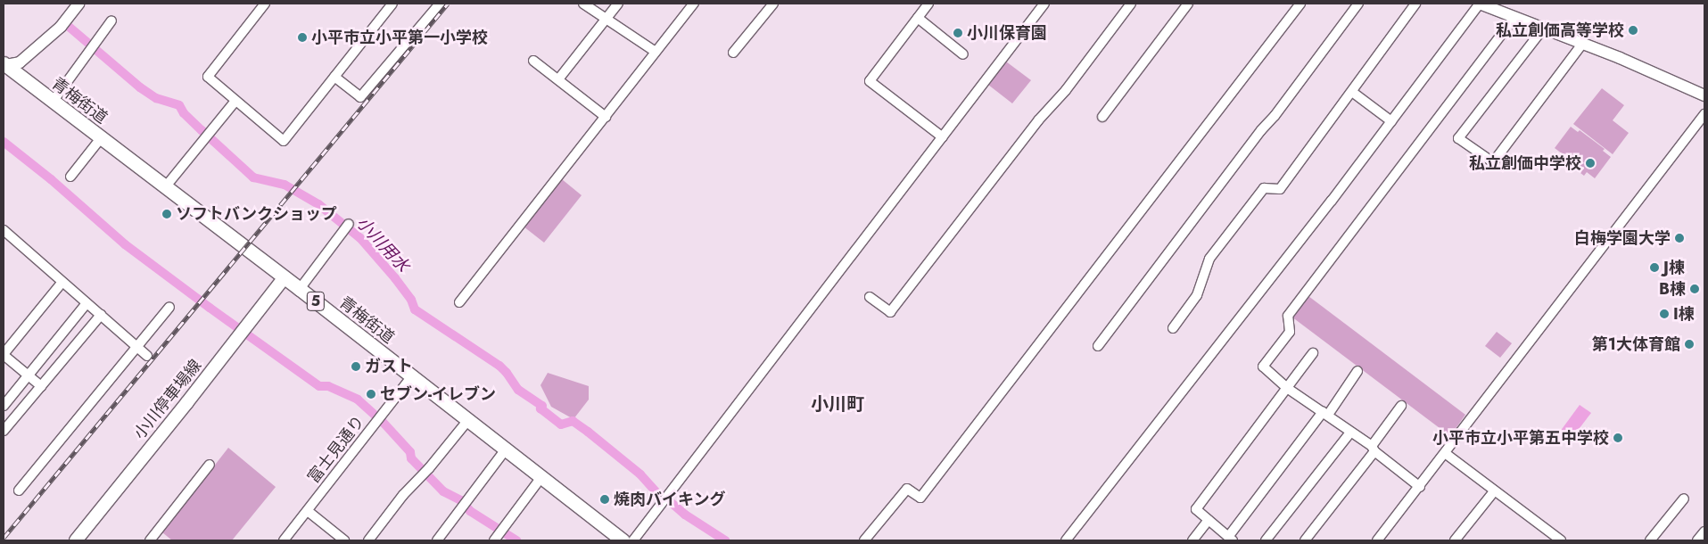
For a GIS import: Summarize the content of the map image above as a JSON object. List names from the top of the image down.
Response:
{
  "streets": {
    "main road": ["青梅街道", "5", "小川停車場線"],
    "street": ["富士見通り"]
  },
  "crossings": [
    ["青梅街道", "小川停車場線"],
    ["青梅街道", "富士見通り"]
  ],
  "districts": ["小川町"],
  "water": ["小川用水"],
  "places": [
    "私立創価高等学校",
    "小川保育園",
    "小平市立小平第一小学校",
    "私立創価中学校",
    "ソフトバンクショップ",
    "白梅学園大学",
    "J棟",
    "B棟",
    "I棟",
    "第1大体育館",
    "ガスト",
    "セブン-イレブン",
    "小平市立小平第五中学校",
    "焼肉バイキング"
  ]
}
